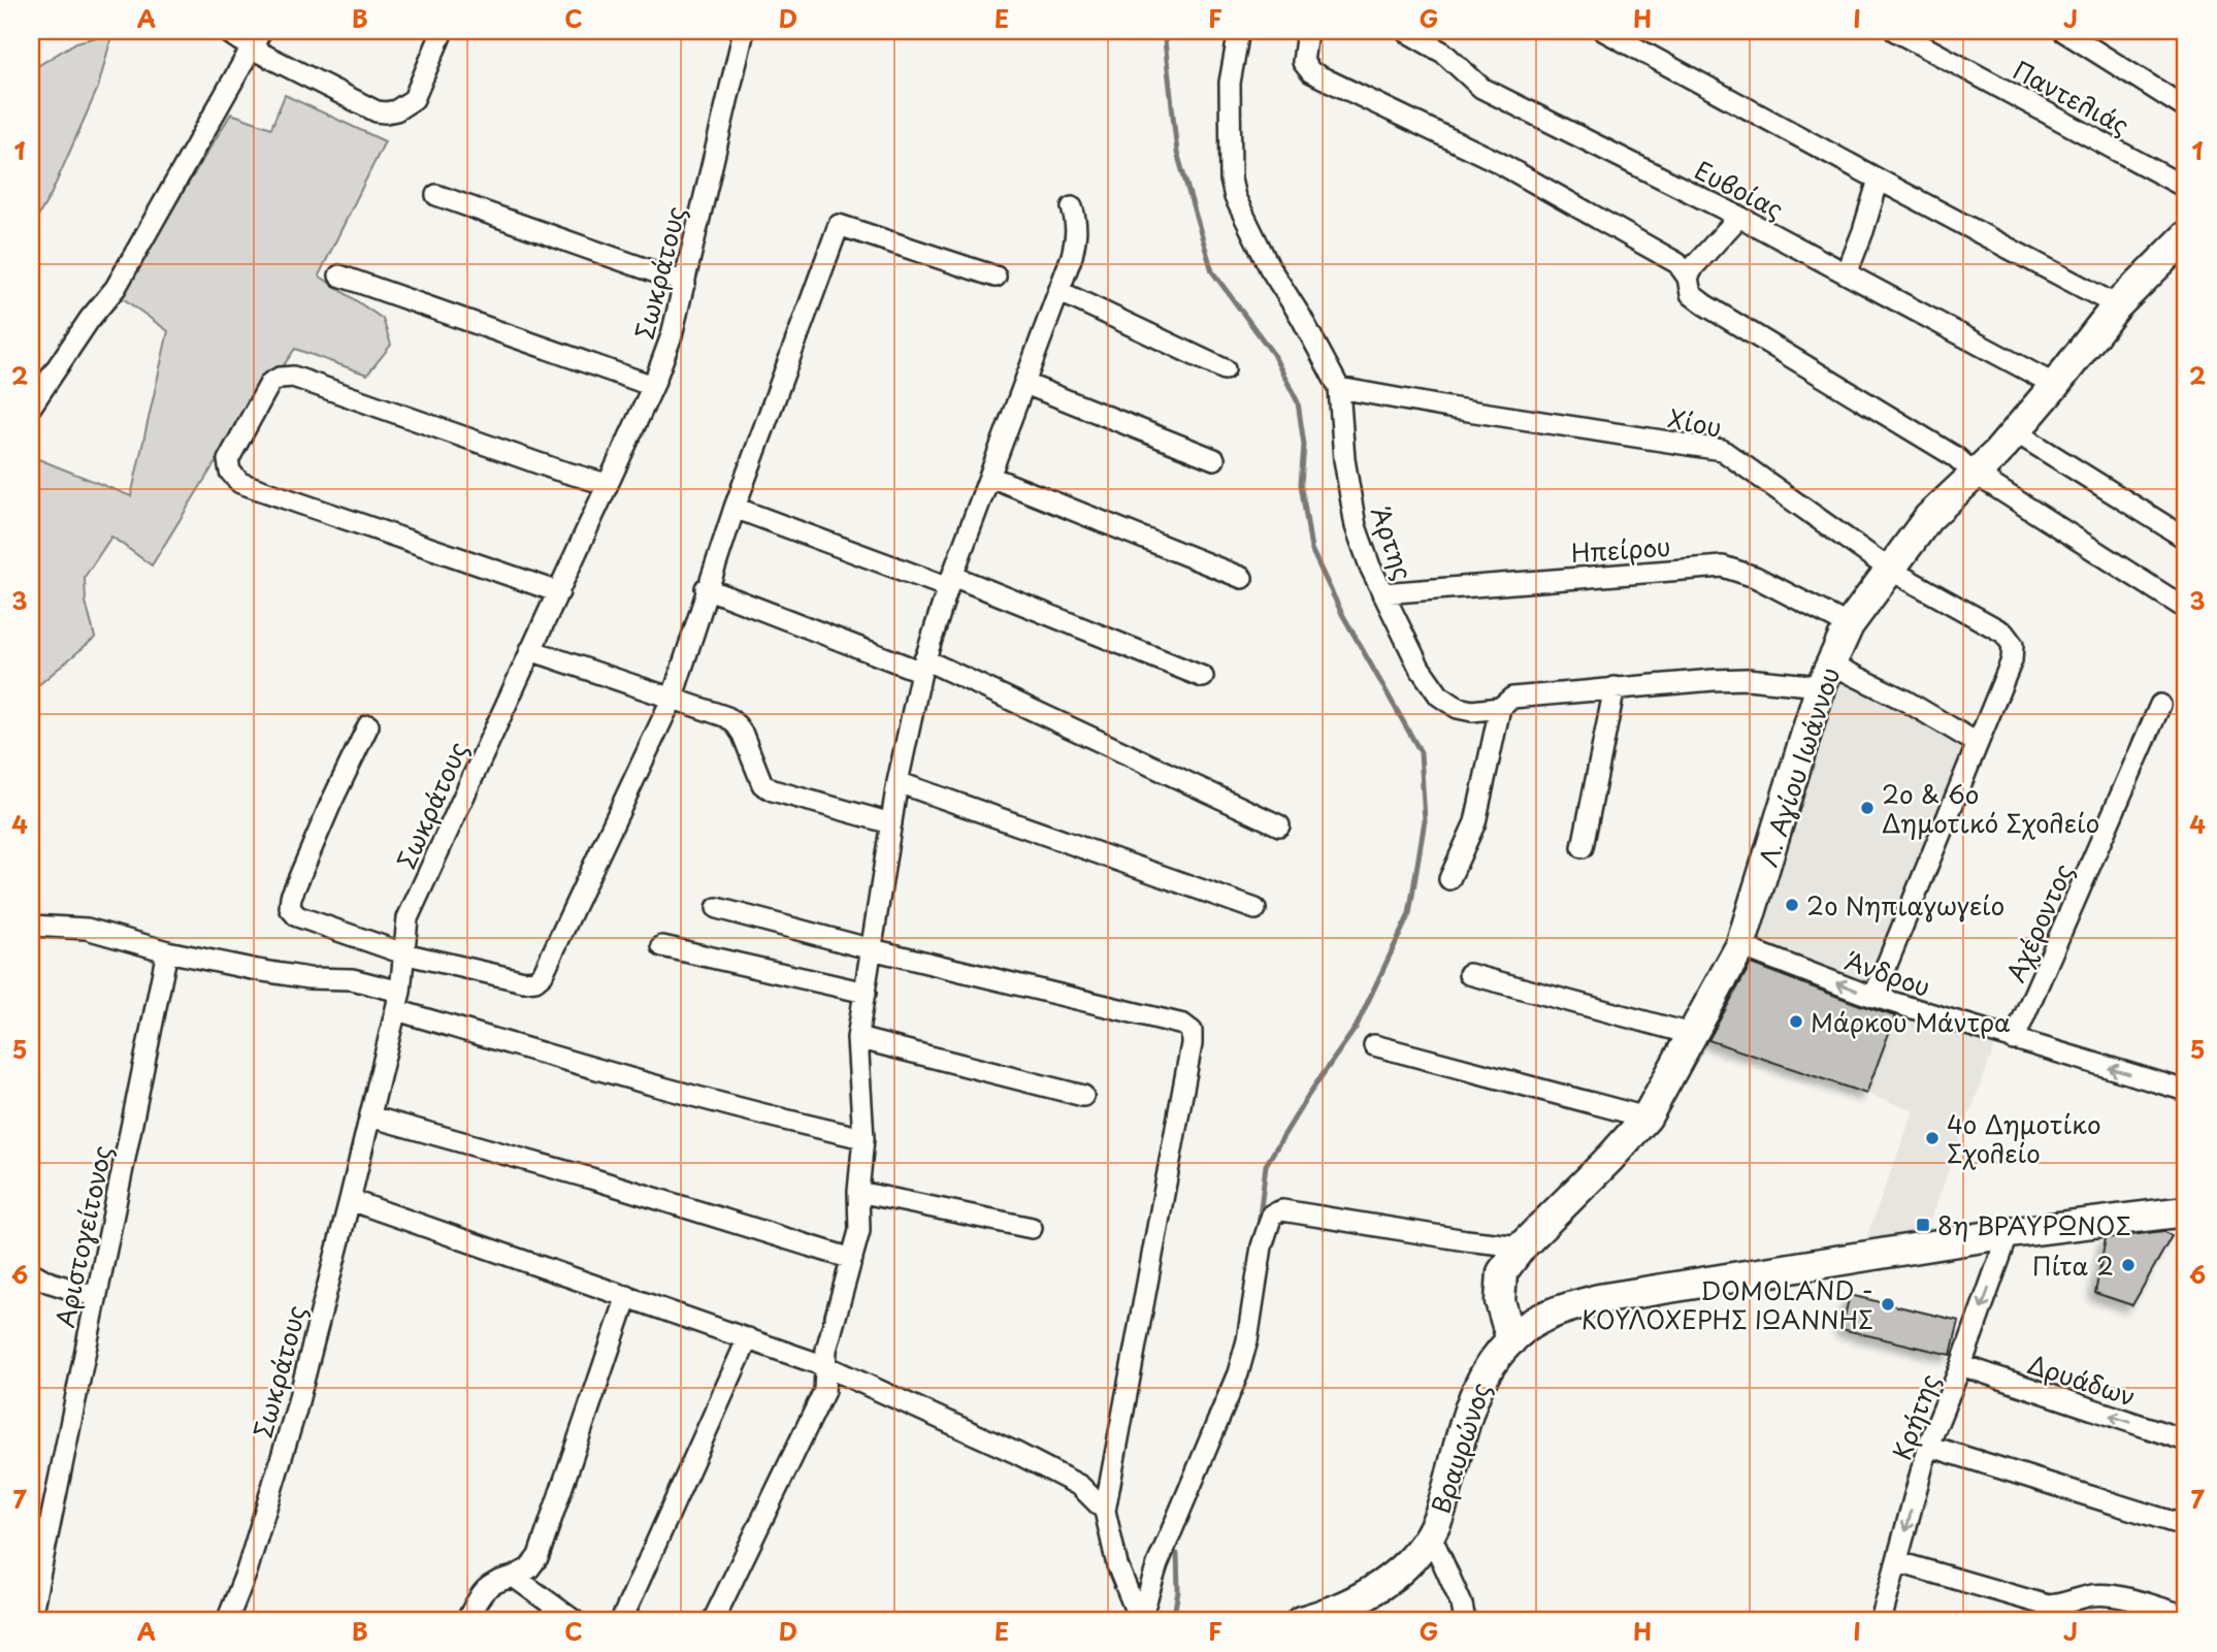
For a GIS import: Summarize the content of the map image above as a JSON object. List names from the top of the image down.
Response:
{
  "streets": {
    "street": [
      "Παντελιάς",
      "Ευβοίας",
      "Σωκράτους",
      "Χίου",
      "Άρτης",
      "Ηπείρου",
      "Λ. Αγίου Ιωάννου",
      "Αχέροντος",
      "Άνδρου",
      "Αριστογείτονος",
      "Δρυάδων",
      "Κρήτης",
      "Βραυρώνος"
    ]
  },
  "crossings": [
    ["Ευβοίας", "Λ. Αγίου Ιωάννου"],
    ["Χίου", "Άρτης"],
    ["Χίου", "Λ. Αγίου Ιωάννου"],
    ["Άρτης", "Ηπείρου"],
    ["Άρτης", "Λ. Αγίου Ιωάννου"],
    ["Ηπείρου", "Λ. Αγίου Ιωάννου"],
    ["Λ. Αγίου Ιωάννου", "Άνδρου"],
    ["Λ. Αγίου Ιωάννου", "Βραυρώνος"],
    ["Αχέροντος", "Άνδρου"],
    ["Δρυάδων", "Κρήτης"],
    ["Κρήτης", "Βραυρώνος"]
  ],
  "one_way": ["Άνδρου", "Κρήτης"],
  "places": {
    "other": [
      "2ο & 6ο Δημοτικό Σχολείο",
      "2ο Νηπιαγωγείο",
      "Μάρκου Μάντρα",
      "4ο Δημοτίκο Σχολείο",
      "Πίτα 2",
      "DOMOLAND - ΚΟΥΛΟΧΕΡΗΣ ΙΩΑΝΝΗΣ"
    ],
    "transit": ["8η ΒΡΑΥΡΩΝΟΣ"]
  },
  "grid": {
    "columns": [
      "A",
      "B",
      "C",
      "D",
      "E",
      "F",
      "G",
      "H",
      "I",
      "J"
    ],
    "rows": [
      "1",
      "2",
      "3",
      "4",
      "5",
      "6",
      "7"
    ]
  }
}
